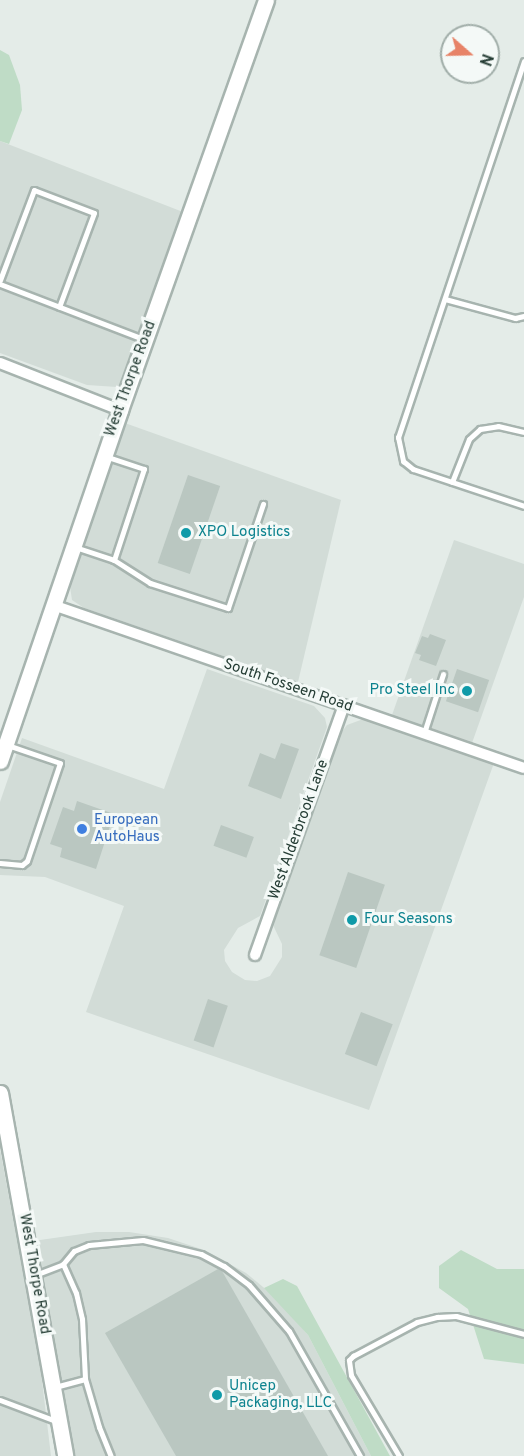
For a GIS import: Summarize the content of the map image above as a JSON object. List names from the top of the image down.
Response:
{
  "streets": {
    "street": ["West Thorpe Road", "South Fosseen Road", "West Alderbrook Lane"]
  },
  "crossings": [
    ["West Thorpe Road", "South Fosseen Road"],
    ["South Fosseen Road", "West Alderbrook Lane"]
  ],
  "places": [
    "XPO Logistics",
    "Pro Steel Inc",
    "European AutoHaus",
    "Four Seasons",
    "Unicep Packaging, LLC"
  ],
  "north": "right"
}
